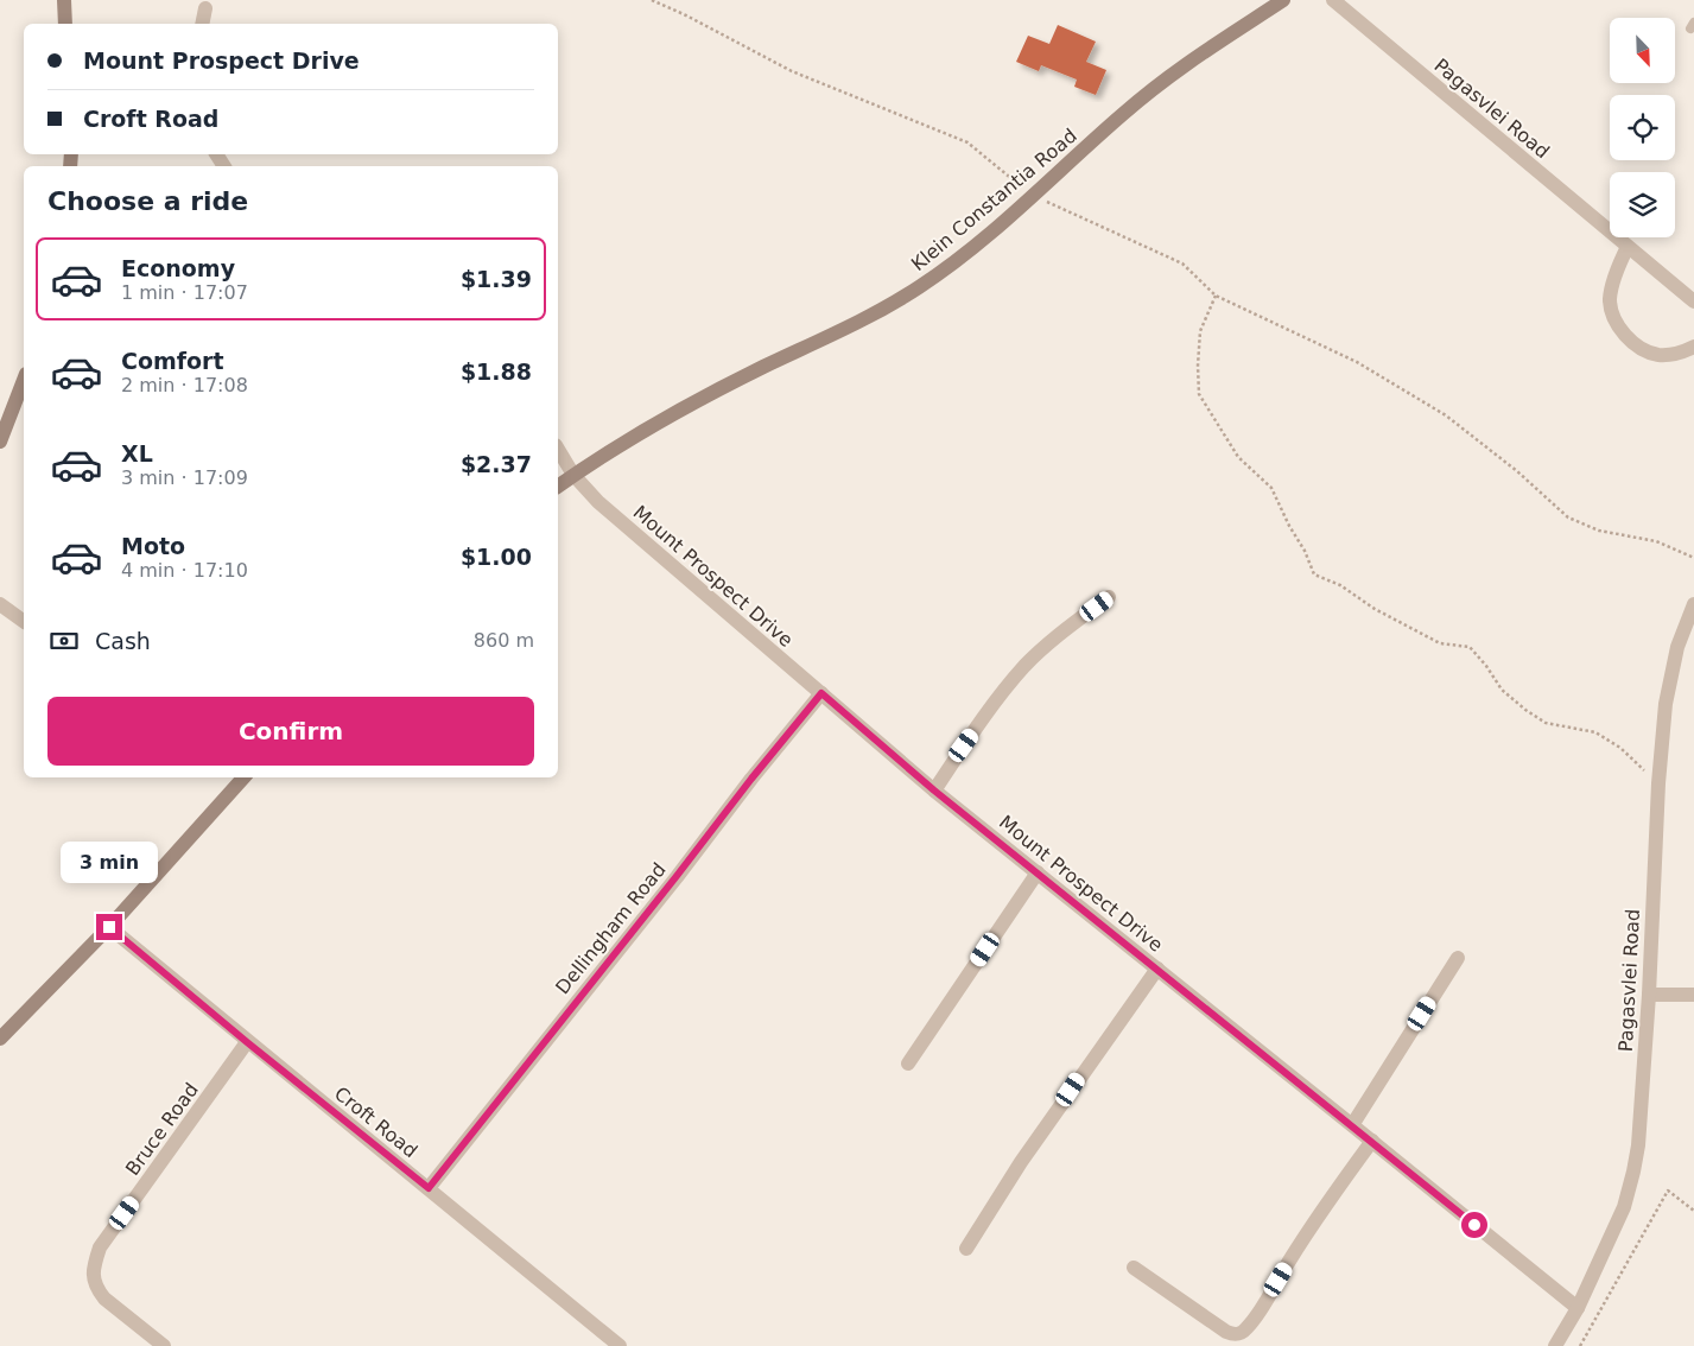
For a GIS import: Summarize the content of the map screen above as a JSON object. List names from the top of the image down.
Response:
{
  "streets": {
    "street": [
      "Pagasvlei Road",
      "Klein Constantia Road",
      "Mount Prospect Drive",
      "Dellingham Road",
      "Croft Road",
      "Bruce Road"
    ]
  },
  "crossings": [
    ["Pagasvlei Road", "Mount Prospect Drive"],
    ["Klein Constantia Road", "Mount Prospect Drive"],
    ["Mount Prospect Drive", "Dellingham Road"],
    ["Dellingham Road", "Croft Road"],
    ["Croft Road", "Bruce Road"]
  ],
  "north": "bottom right",
  "page": {
    "banner": ["Mount Prospect Drive", "Croft Road"],
    "heading": "Choose a ride",
    "list": [
      {
        "name": "Economy",
        "note": "1 min · 17:07",
        "value": "$1.39"
      },
      {
        "name": "Comfort",
        "note": "2 min · 17:08",
        "value": "$1.88"
      },
      {
        "name": "XL",
        "note": "3 min · 17:09",
        "value": "$2.37"
      },
      {
        "name": "Moto",
        "note": "4 min · 17:10",
        "value": "$1.00"
      }
    ],
    "pay": ["Cash", "860 m"],
    "buttons": "Confirm",
    "bubble": "3 min"
  }
}
